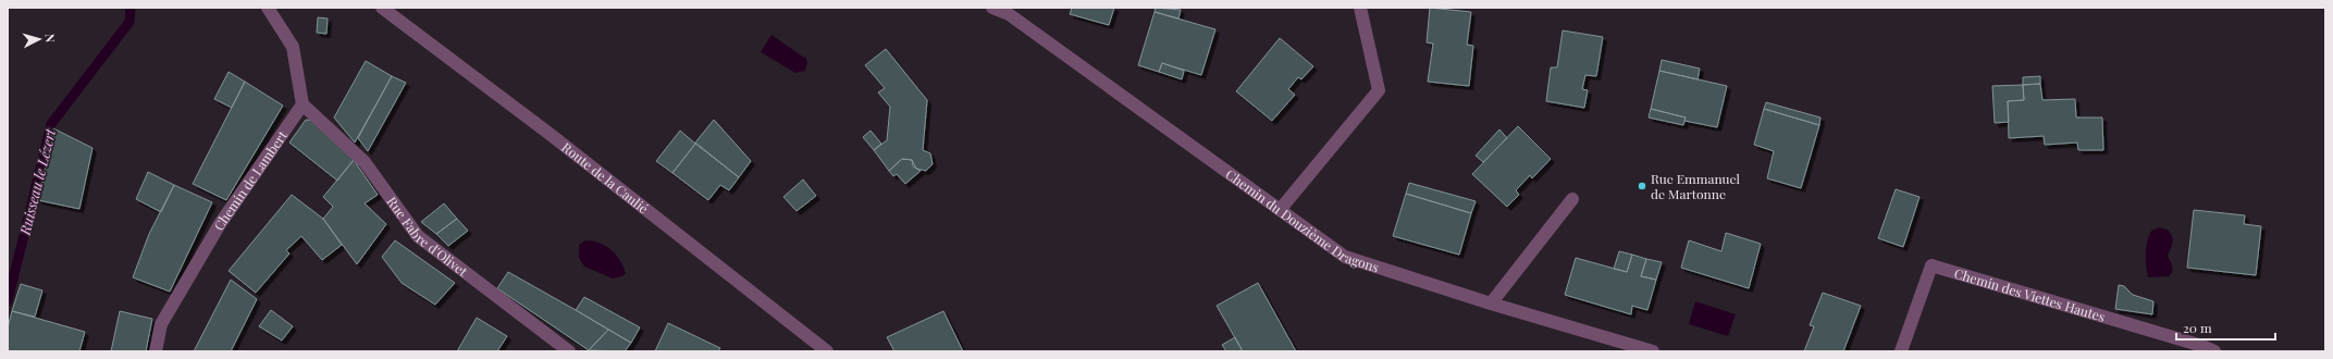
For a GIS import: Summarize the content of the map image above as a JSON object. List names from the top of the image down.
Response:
{
  "streets": {
    "street": [
      "Route de la Caulié",
      "Chemin de Lambert",
      "Chemin du Douzième Dragons",
      "Rue Fabre d'Olivet",
      "Chemin des Viettes Hautes"
    ]
  },
  "crossings": [
    ["Chemin de Lambert", "Rue Fabre d'Olivet"]
  ],
  "water": ["Ruisseau le Lézert"],
  "places": ["Rue Emmanuel de Martonne"],
  "scale_bar": "20 m",
  "north": "right"
}
